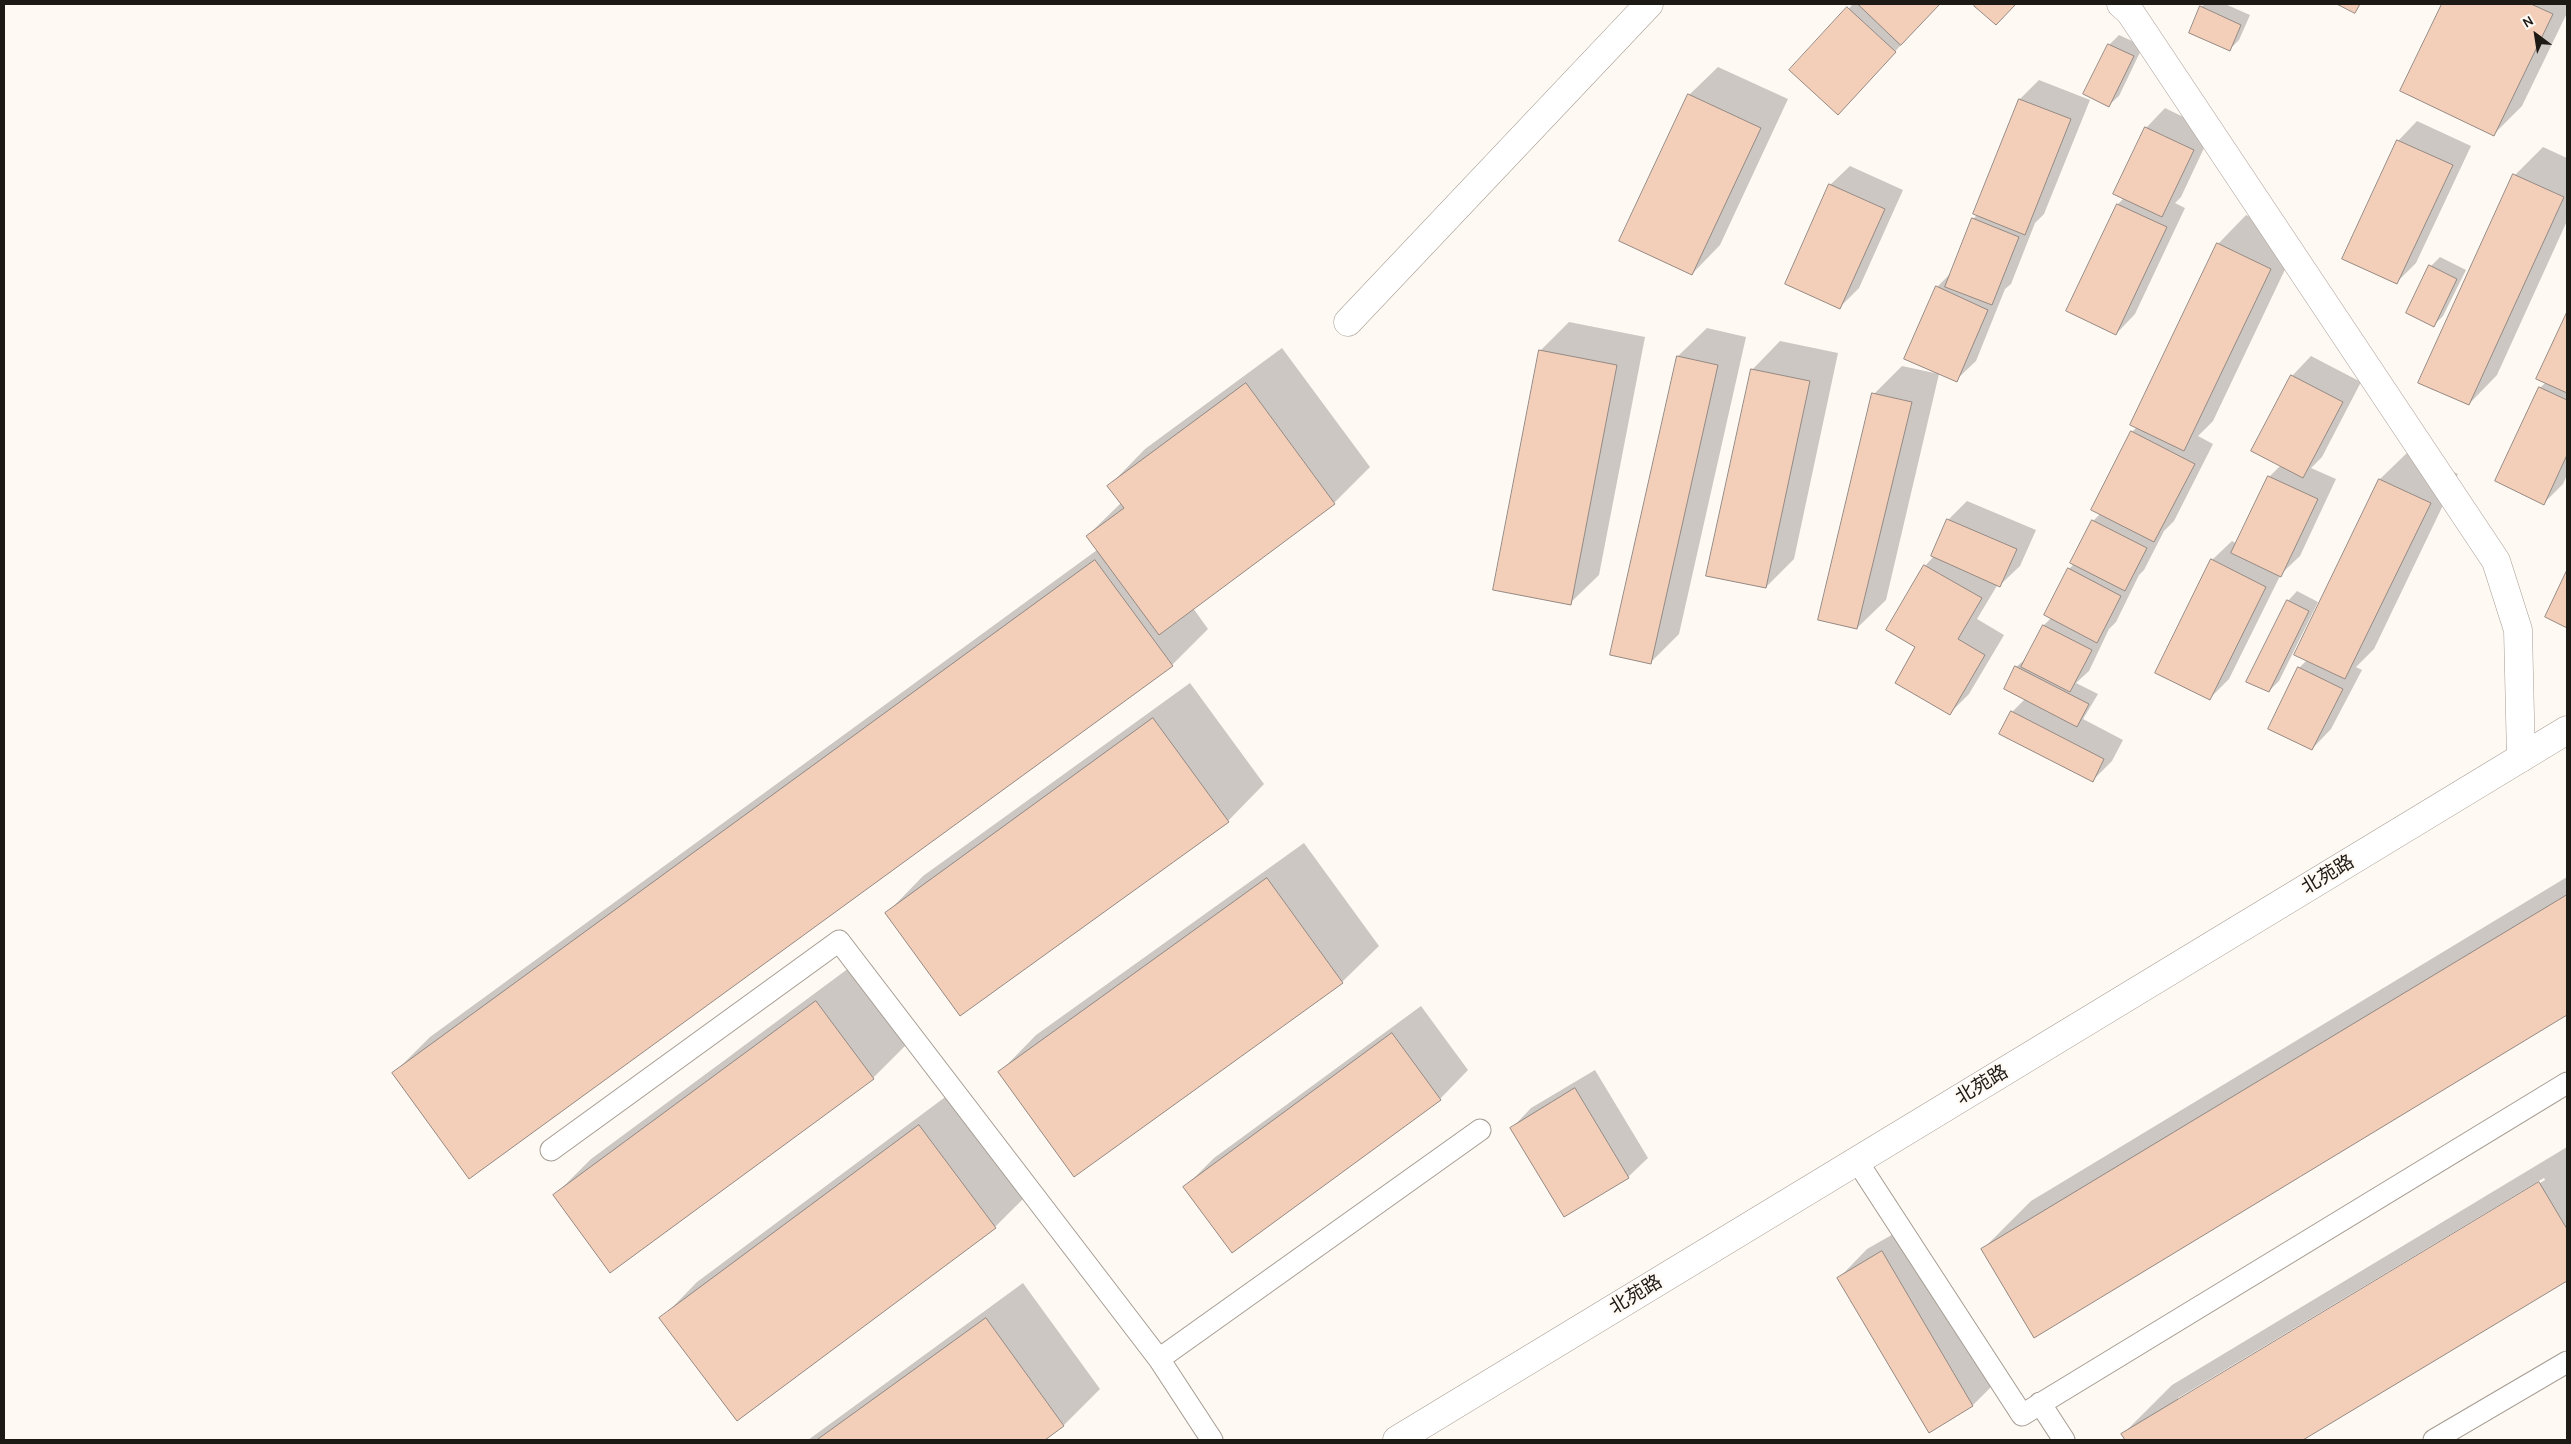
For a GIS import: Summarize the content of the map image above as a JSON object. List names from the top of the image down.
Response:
{
  "streets": {
    "street": ["北苑路"]
  },
  "north": "top left"
}
